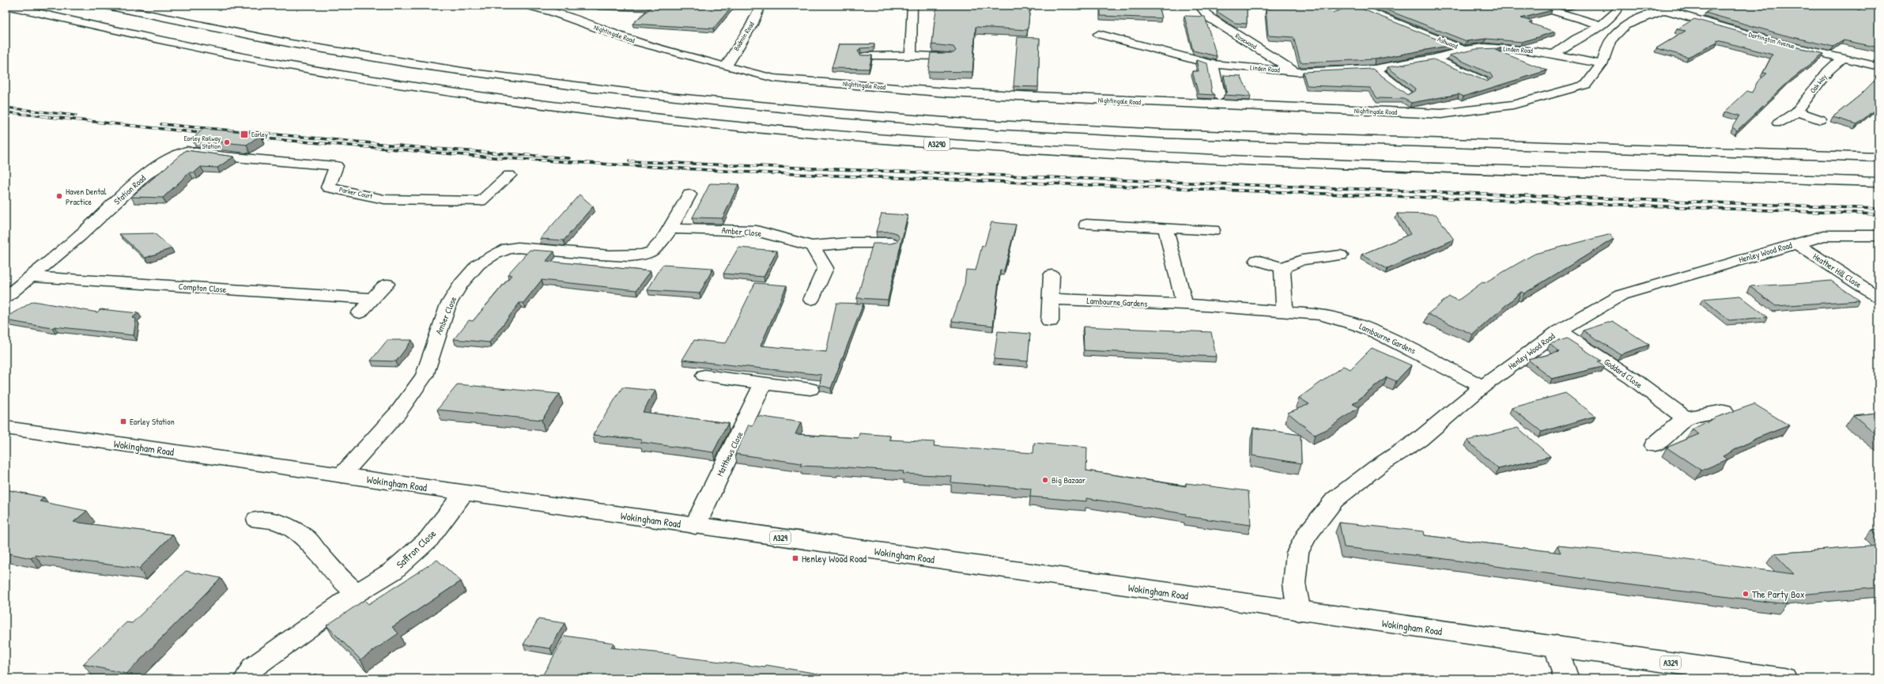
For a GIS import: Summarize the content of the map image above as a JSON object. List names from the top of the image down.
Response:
{
  "streets": {
    "street": [
      "Nightingale Road",
      "Bodmin Road",
      "Dartington Avenue",
      "Rosewood",
      "Ashwood",
      "Linden Road",
      "Oak Way",
      "A3290",
      "Station Road",
      "Parker Court",
      "Amber Close",
      "Henley Wood Road",
      "Heather Hill Close",
      "Compton Close",
      "Lambourne Gardens",
      "Goddard Close",
      "Wokingham Road",
      "Matthews Close",
      "A329",
      "Saffron Close"
    ]
  },
  "crossings": [
    ["Nightingale Road", "Bodmin Road"],
    ["Nightingale Road", "Dartington Avenue"],
    ["Nightingale Road", "Linden Road"],
    ["Dartington Avenue", "Oak Way"],
    ["Rosewood", "Linden Road"],
    ["Ashwood", "Linden Road"],
    ["Station Road", "Parker Court"],
    ["Station Road", "Compton Close"],
    ["Amber Close", "Wokingham Road"],
    ["Henley Wood Road", "Heather Hill Close"],
    ["Henley Wood Road", "Lambourne Gardens"],
    ["Henley Wood Road", "Goddard Close"],
    ["Henley Wood Road", "Wokingham Road"],
    ["Wokingham Road", "Matthews Close"],
    ["Wokingham Road", "Saffron Close"]
  ],
  "places": {
    "transit": ["Earley", "Earley Station", "Henley Wood Road"],
    "other": [
      "Earley Railway Station",
      "Haven Dental Practice",
      "Big Bazaar",
      "The Party Box"
    ]
  }
}
